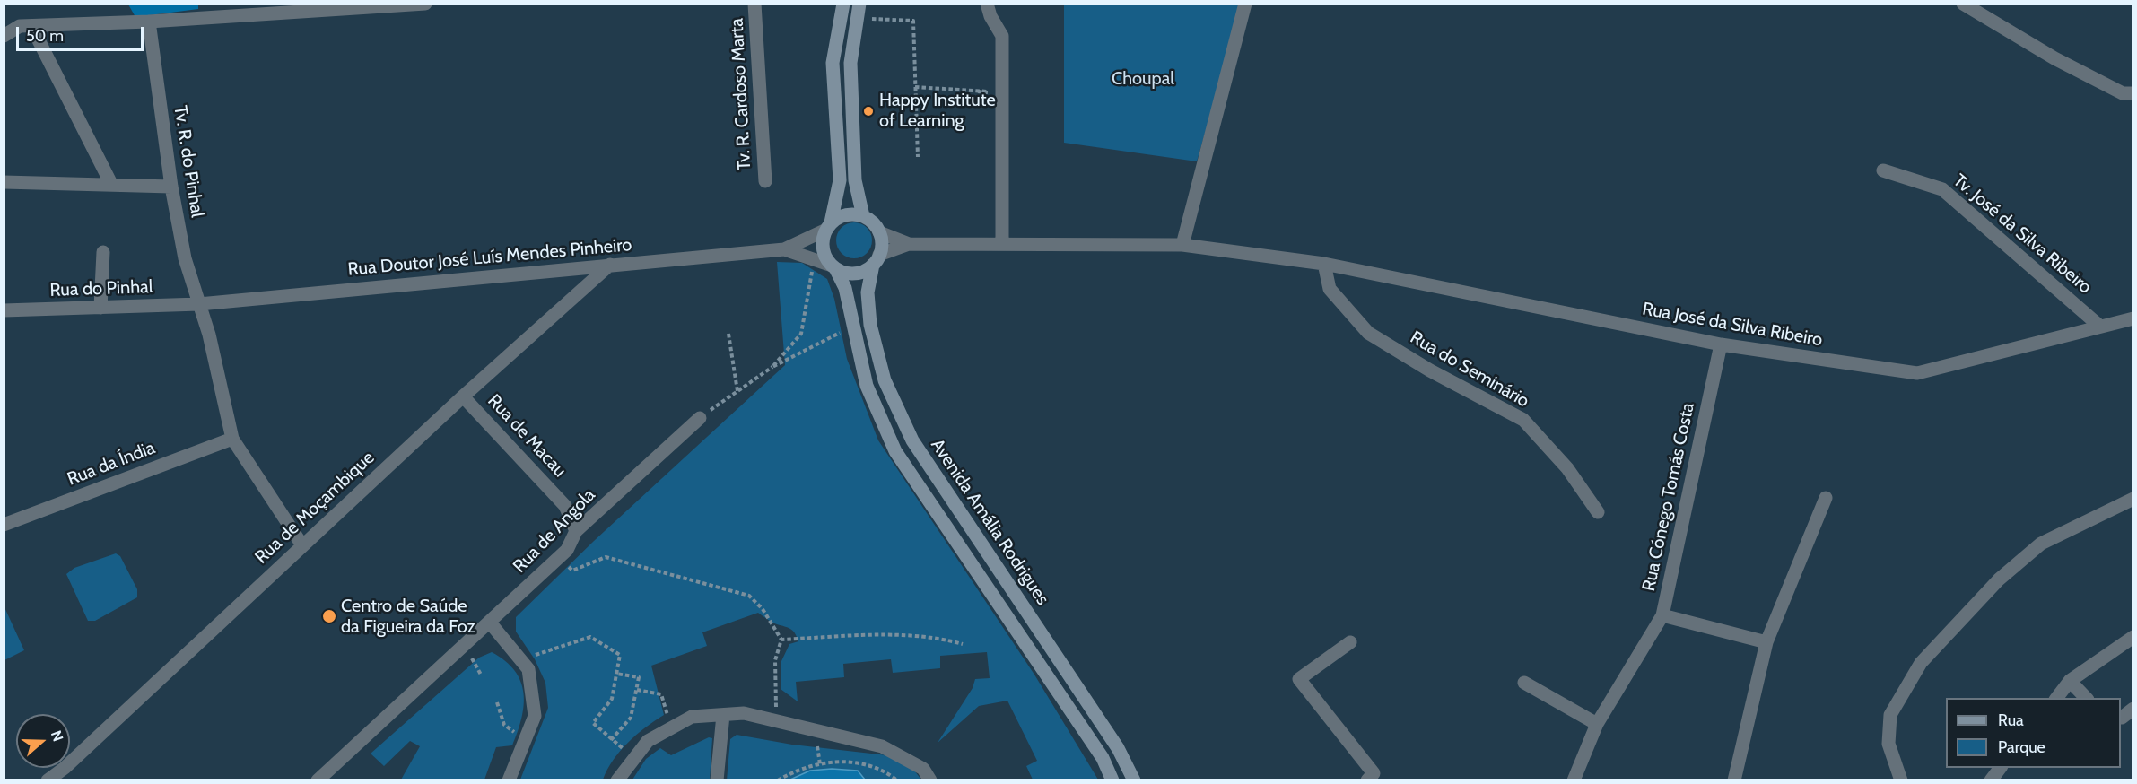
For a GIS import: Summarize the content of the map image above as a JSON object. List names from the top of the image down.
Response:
{
  "streets": {
    "main road": ["Avenida Amália Rodrigues"],
    "street": [
      "Tv. R. Cardoso Marta",
      "Tv. R. do Pinhal",
      "Tv. José da Silva Ribeiro",
      "Rua Doutor José Luís Mendes Pinheiro",
      "Rua do Pinhal",
      "Rua José da Silva Ribeiro",
      "Rua do Seminário",
      "Rua de Macau",
      "Rua da Índia",
      "Rua Cónego Tomás Costa",
      "Rua de Moçambique",
      "Rua de Angola"
    ]
  },
  "crossings": [
    ["Tv. R. do Pinhal", "Rua Doutor José Luís Mendes Pinheiro"],
    ["Tv. R. do Pinhal", "Rua do Pinhal"],
    ["Tv. R. do Pinhal", "Rua da Índia"],
    ["Tv. José da Silva Ribeiro", "Rua José da Silva Ribeiro"],
    ["Rua Doutor José Luís Mendes Pinheiro", "Rua do Pinhal"],
    ["Rua Doutor José Luís Mendes Pinheiro", "Rua de Moçambique"],
    ["Rua Doutor José Luís Mendes Pinheiro", "Avenida Amália Rodrigues"],
    ["Rua José da Silva Ribeiro", "Rua do Seminário"],
    ["Rua José da Silva Ribeiro", "Rua Cónego Tomás Costa"],
    ["Rua de Macau", "Rua de Moçambique"],
    ["Rua de Macau", "Rua de Angola"]
  ],
  "parks": ["Choupal"],
  "places": ["Happy Institute of Learning", "Centro de Saúde da Figueira da Foz"],
  "legend": ["Rua", "Parque"],
  "scale_bar": "50 m",
  "north": "right"
}
